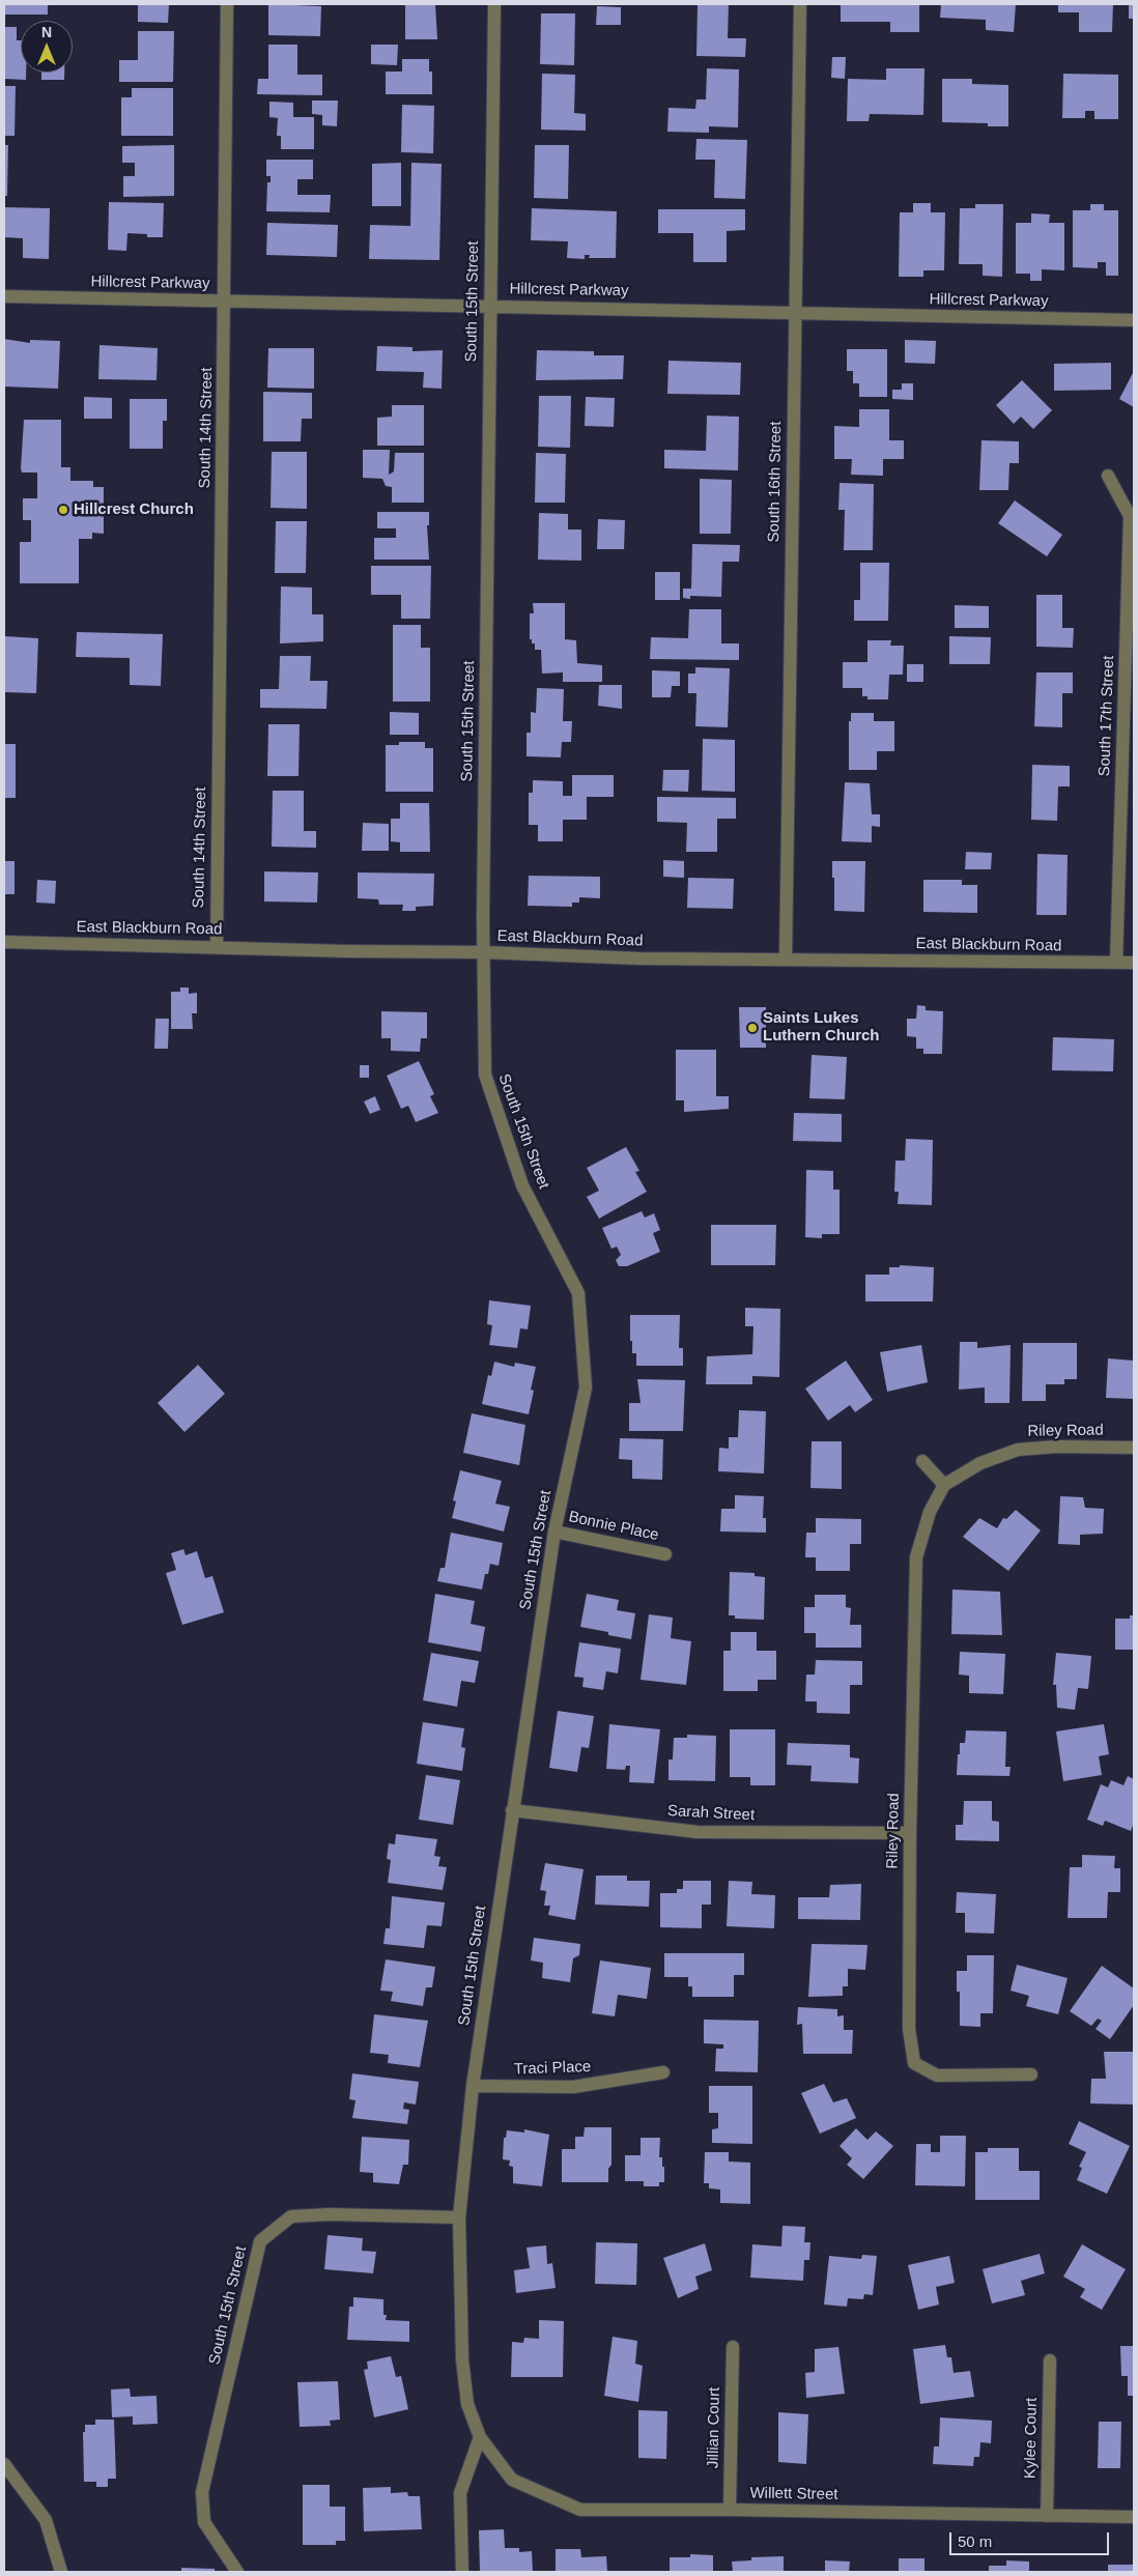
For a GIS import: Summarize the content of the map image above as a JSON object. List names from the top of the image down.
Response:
{
  "streets": {
    "street": [
      "Hillcrest Parkway",
      "South 15th Street",
      "South 14th Street",
      "South 16th Street",
      "South 17th Street",
      "East Blackburn Road",
      "Riley Road",
      "Bonnie Place",
      "Sarah Street",
      "Traci Place",
      "Jillian Court",
      "Kylee Court",
      "Willett Street"
    ]
  },
  "crossings": [
    ["Hillcrest Parkway", "South 15th Street"],
    ["Hillcrest Parkway", "South 14th Street"],
    ["Hillcrest Parkway", "South 16th Street"],
    ["South 15th Street", "East Blackburn Road"],
    ["South 15th Street", "Bonnie Place"],
    ["South 15th Street", "Sarah Street"],
    ["South 15th Street", "Traci Place"],
    ["South 15th Street", "Willett Street"],
    ["South 14th Street", "East Blackburn Road"],
    ["South 16th Street", "East Blackburn Road"],
    ["South 17th Street", "East Blackburn Road"],
    ["Riley Road", "Sarah Street"],
    ["Jillian Court", "Willett Street"],
    ["Kylee Court", "Willett Street"]
  ],
  "places": ["Hillcrest Church", "Saints Lukes Luthern Church"],
  "scale_bar": "50 m",
  "north": "top"
}
